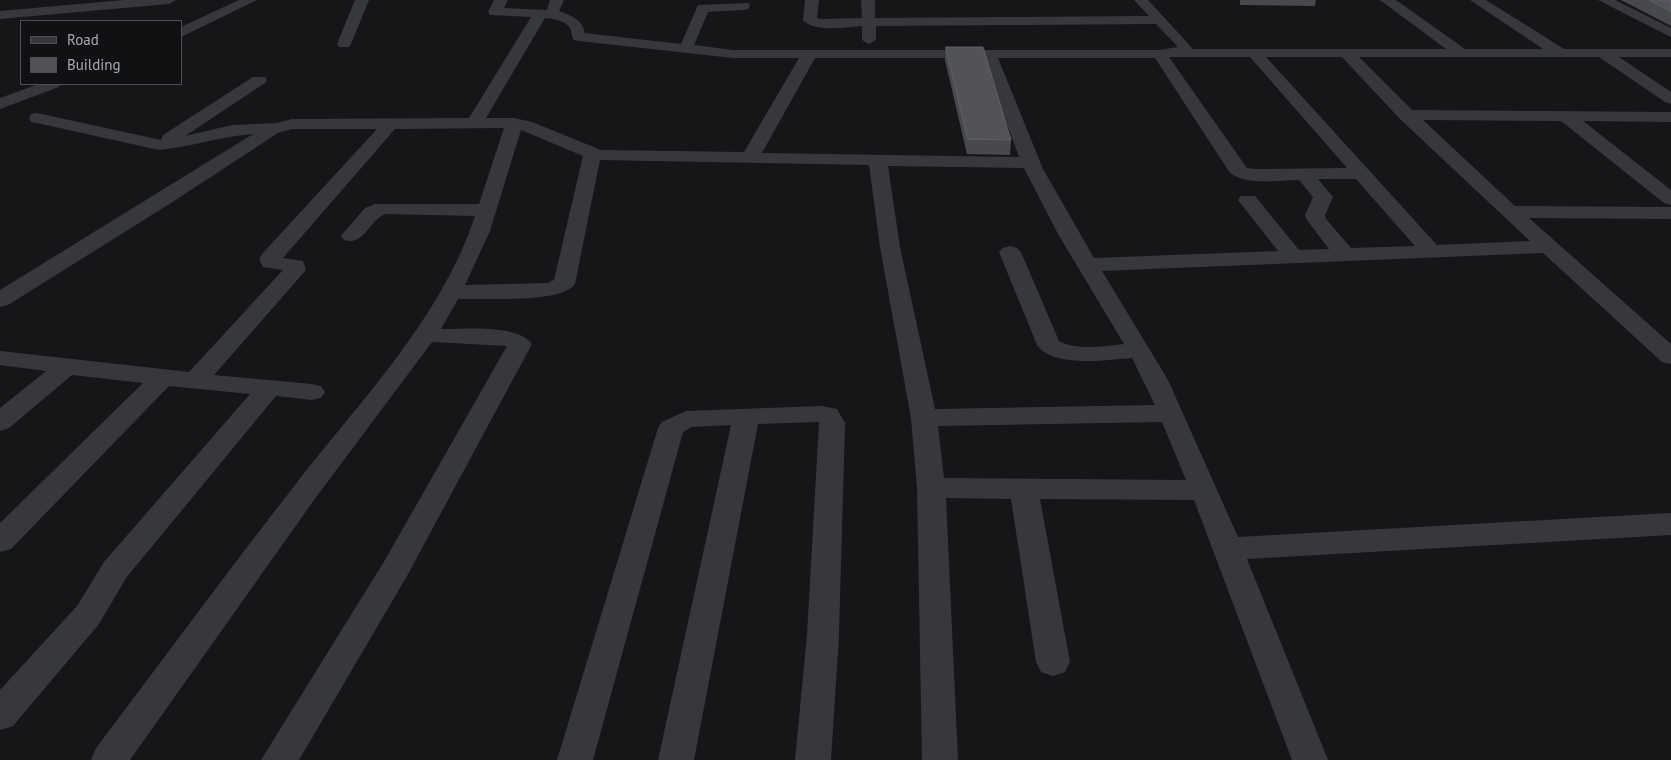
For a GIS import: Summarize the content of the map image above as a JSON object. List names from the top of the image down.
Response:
{
  "legend": ["Road", "Building"]
}
